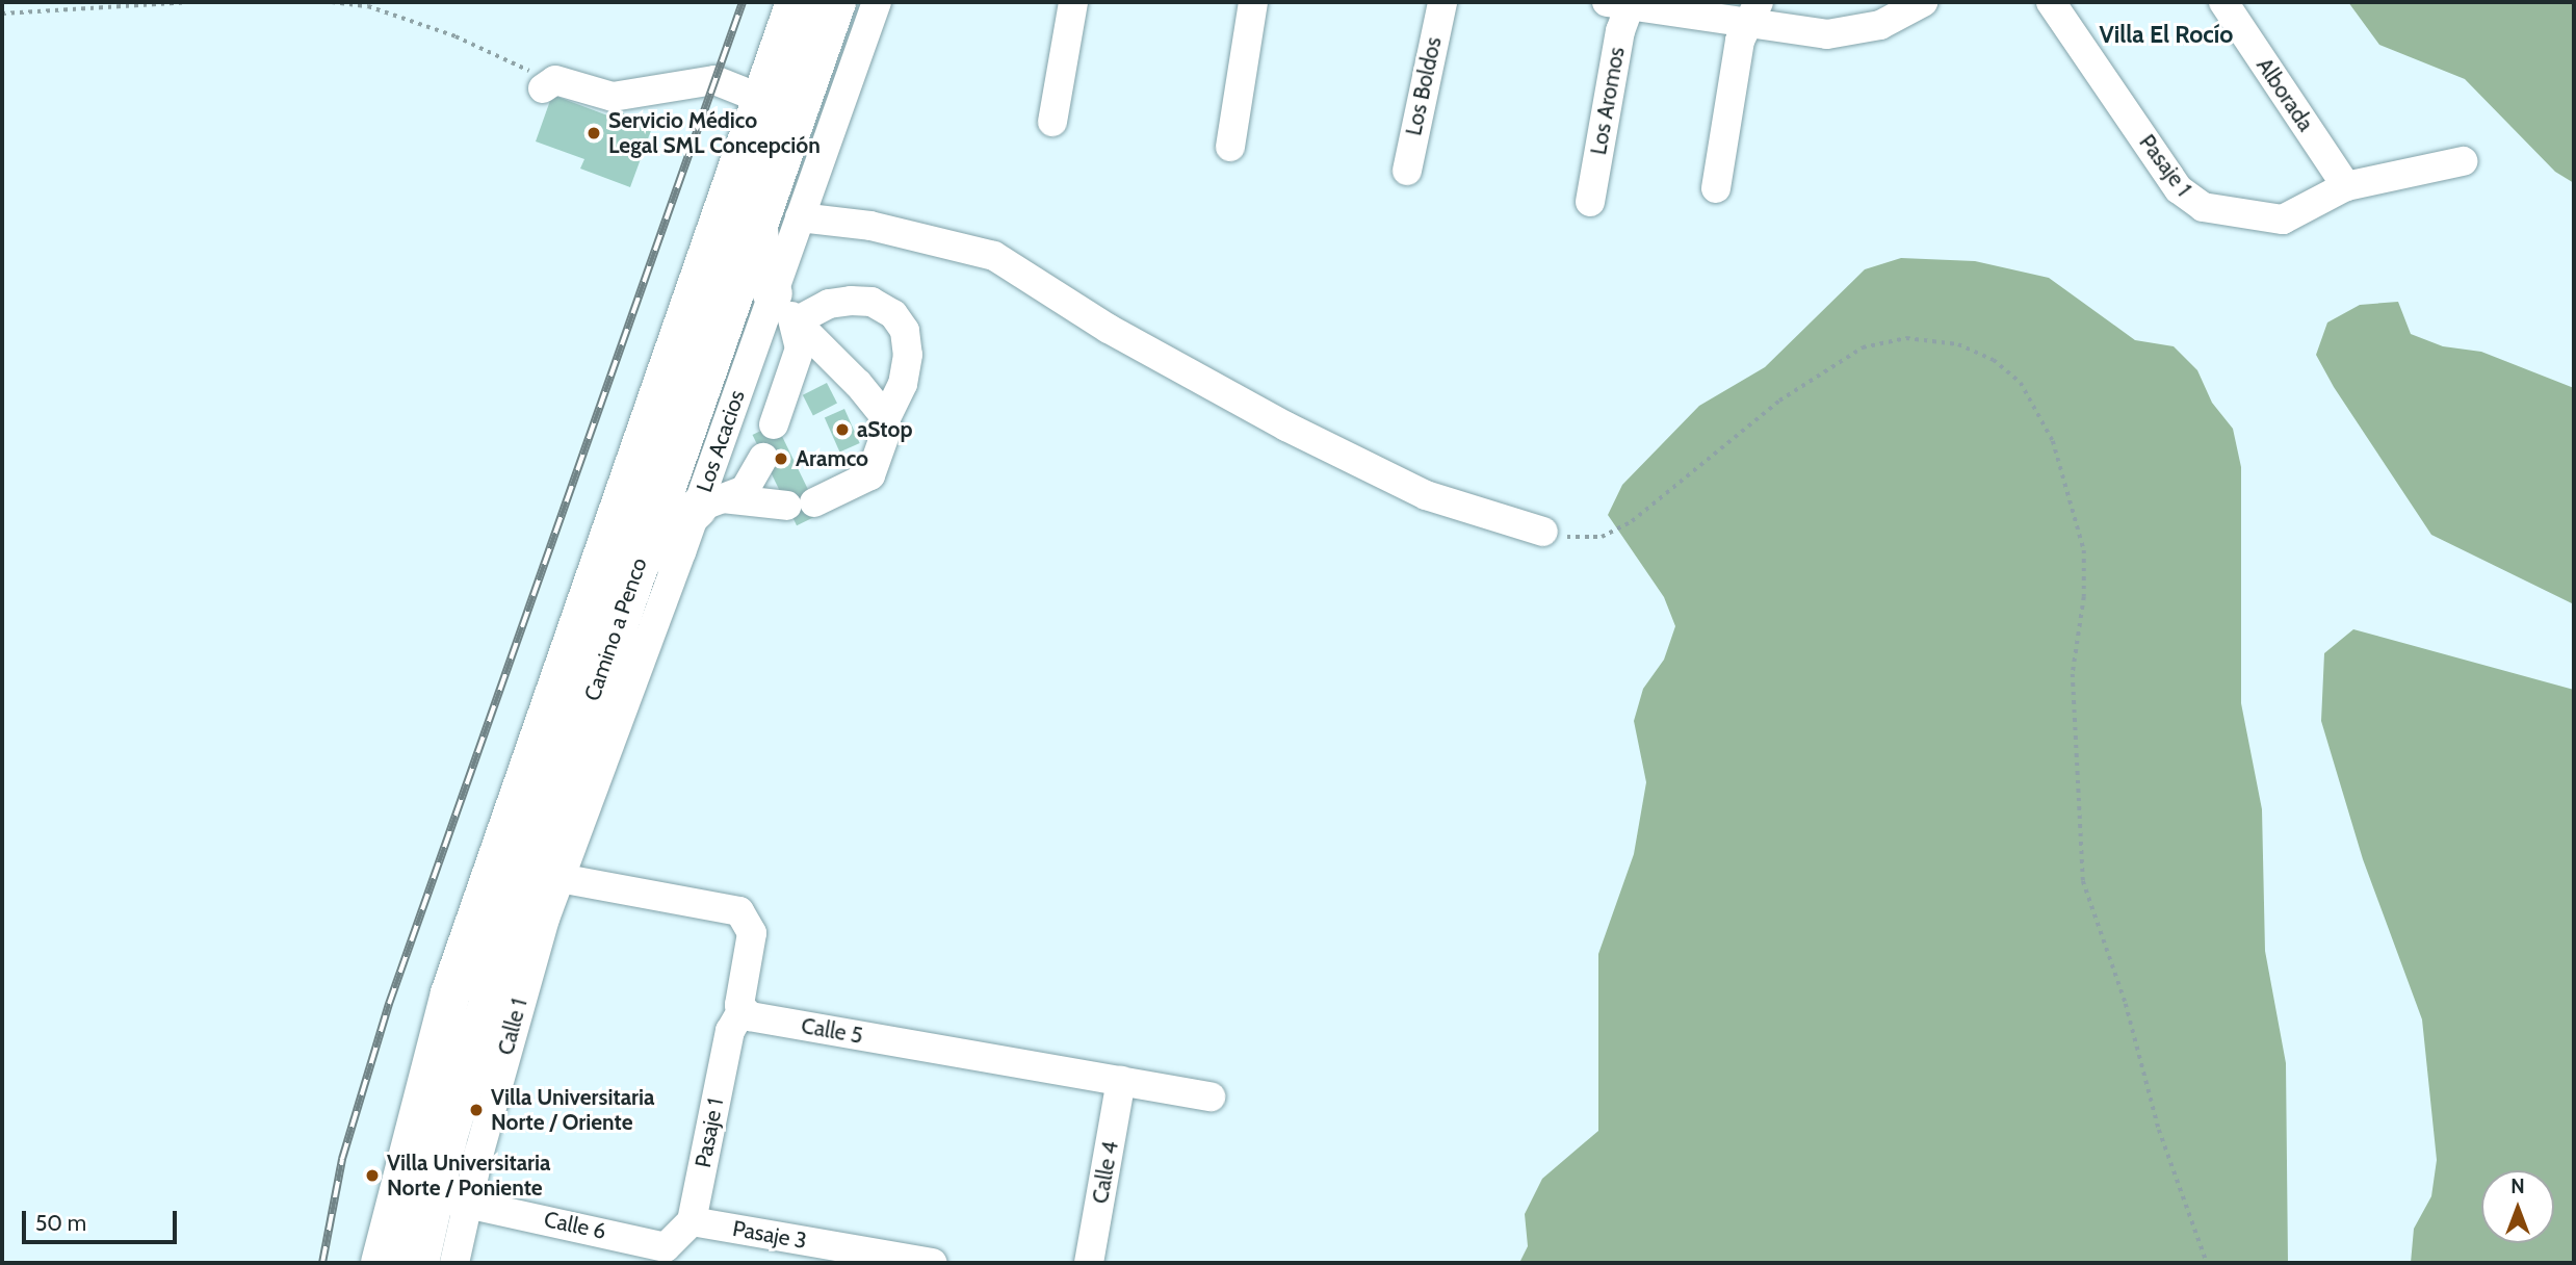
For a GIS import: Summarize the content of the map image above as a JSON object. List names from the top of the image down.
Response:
{
  "streets": {
    "highway": ["Camino a Penco"],
    "street": [
      "Los Boldos",
      "Alborada",
      "Los Aromos",
      "Pasaje 1",
      "Los Acacios",
      "Calle 1",
      "Calle 5",
      "Calle 4",
      "Calle 6",
      "Pasaje 3"
    ]
  },
  "crossings": [
    ["Alborada", "Pasaje 1"],
    ["Pasaje 1", "Calle 5"],
    ["Pasaje 1", "Pasaje 3"],
    ["Los Acacios", "Calle 1"],
    ["Camino a Penco", "Calle 1"],
    ["Camino a Penco", "Calle 6"],
    ["Calle 1", "Calle 6"],
    ["Calle 5", "Calle 4"]
  ],
  "districts": ["Villa El Rocío"],
  "places": [
    "Servicio Médico Legal SML Concepción",
    "aStop",
    "Aramco",
    "Villa Universitaria Norte / Oriente",
    "Villa Universitaria Norte / Poniente"
  ],
  "scale_bar": "50 m",
  "north": "top"
}
